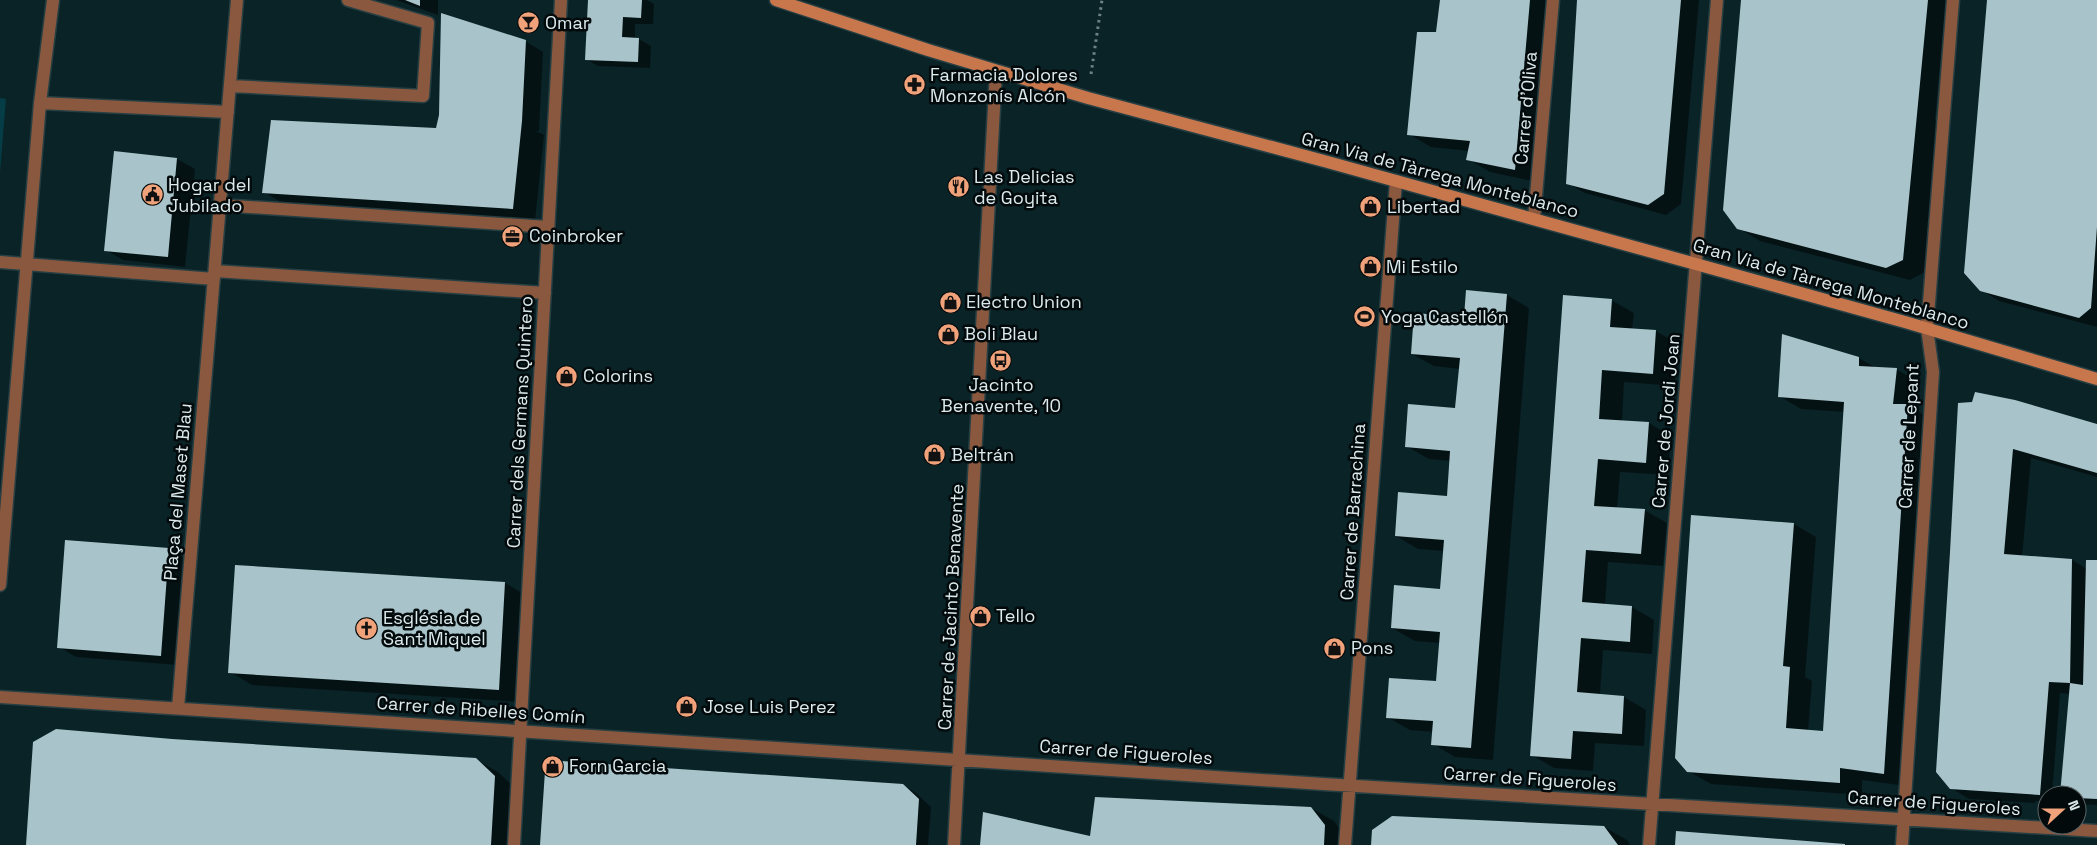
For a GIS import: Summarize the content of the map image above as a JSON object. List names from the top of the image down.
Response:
{
  "streets": {
    "street": [
      "Carrer d'Oliva",
      "Gran Via de Tàrrega Monteblanco",
      "Carrer de Jordi Joan",
      "Carrer dels Germans Quintero",
      "Carrer de Lepant",
      "Plaça del Maset Blau",
      "Carrer de Barrachina",
      "Carrer de Jacinto Benavente",
      "Carrer de Ribelles Comín",
      "Carrer de Figueroles"
    ]
  },
  "crossings": [
    ["Carrer d'Oliva", "Gran Via de Tàrrega Monteblanco"],
    ["Gran Via de Tàrrega Monteblanco", "Carrer de Jordi Joan"],
    ["Gran Via de Tàrrega Monteblanco", "Carrer de Lepant"],
    ["Gran Via de Tàrrega Monteblanco", "Carrer de Barrachina"],
    ["Gran Via de Tàrrega Monteblanco", "Carrer de Jacinto Benavente"],
    ["Carrer de Jordi Joan", "Carrer de Figueroles"],
    ["Carrer dels Germans Quintero", "Carrer de Ribelles Comín"],
    ["Carrer de Lepant", "Carrer de Figueroles"],
    ["Plaça del Maset Blau", "Carrer de Ribelles Comín"],
    ["Carrer de Barrachina", "Carrer de Figueroles"],
    ["Carrer de Jacinto Benavente", "Carrer de Ribelles Comín"],
    ["Carrer de Jacinto Benavente", "Carrer de Figueroles"],
    ["Carrer de Ribelles Comín", "Carrer de Figueroles"]
  ],
  "places": {
    "bar": ["Omar"],
    "pharmacy": ["Farmacia Dolores Monzonís Alcón"],
    "restaurant": ["Las Delicias de Goyita"],
    "public building": ["Hogar del Jubilado"],
    "shop": [
      "Libertad",
      "Mi Estilo",
      "Electro Union",
      "Boli Blau",
      "Colorins",
      "Beltrán",
      "Tello",
      "Pons",
      "Jose Luis Perez",
      "Forn Garcia"
    ],
    "office": ["Coinbroker"],
    "sports": ["Yoga Castellón"],
    "bus stop": ["Jacinto Benavente, 10"],
    "church": ["Església de Sant Miquel"]
  },
  "north": "right"
}
